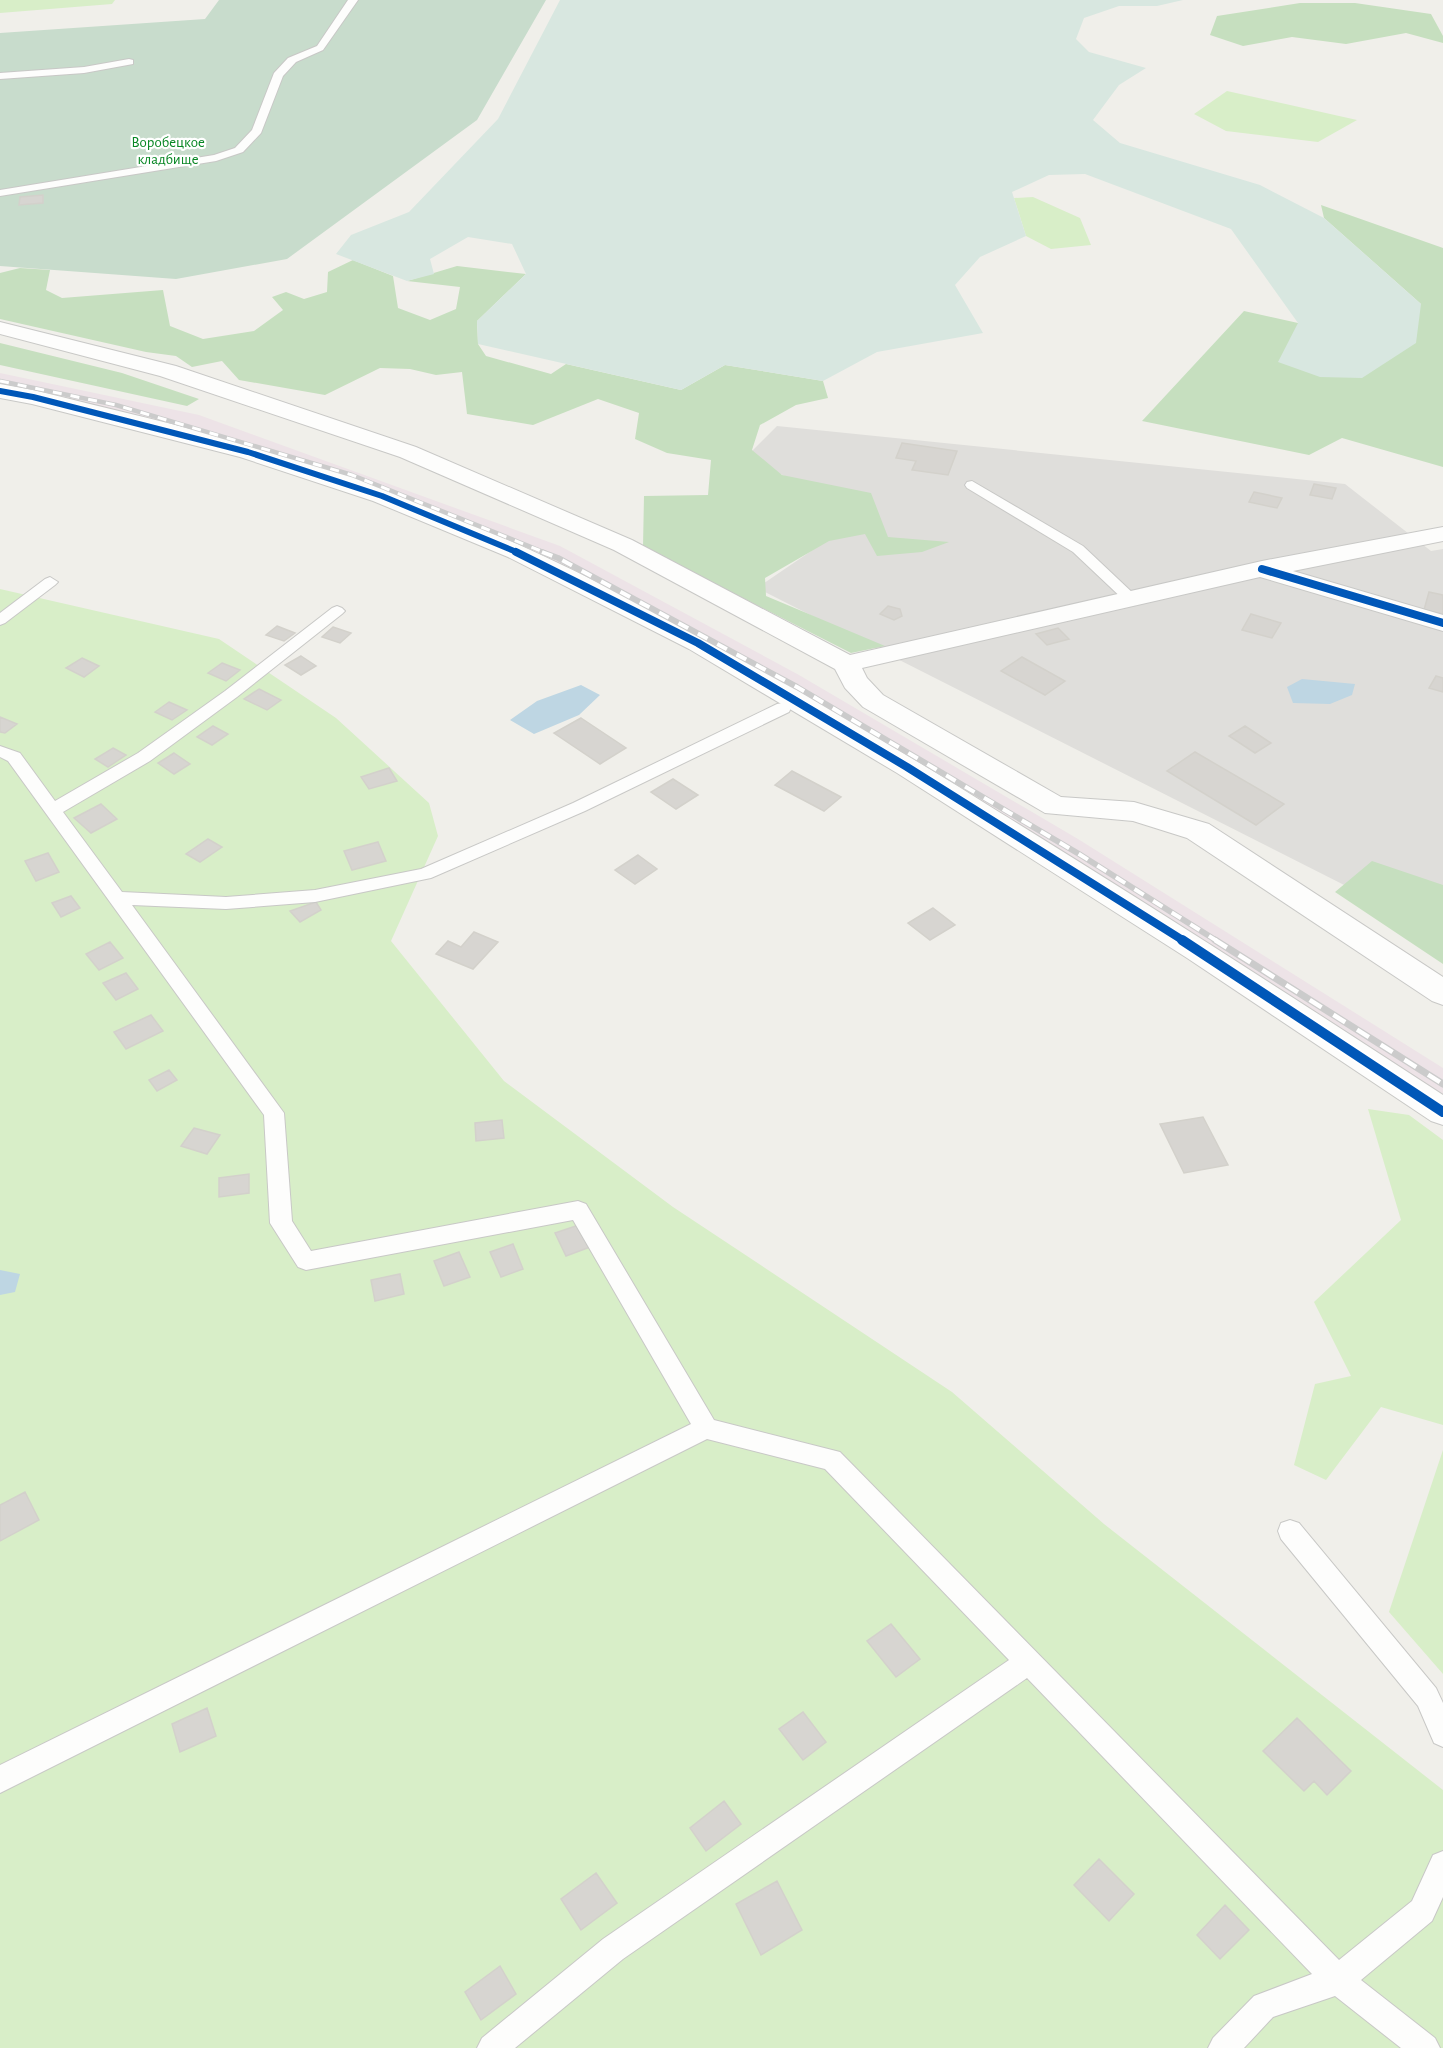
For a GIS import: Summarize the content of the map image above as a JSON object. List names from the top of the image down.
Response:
{
  "parks": ["Воробецкое кладбище"]
}
